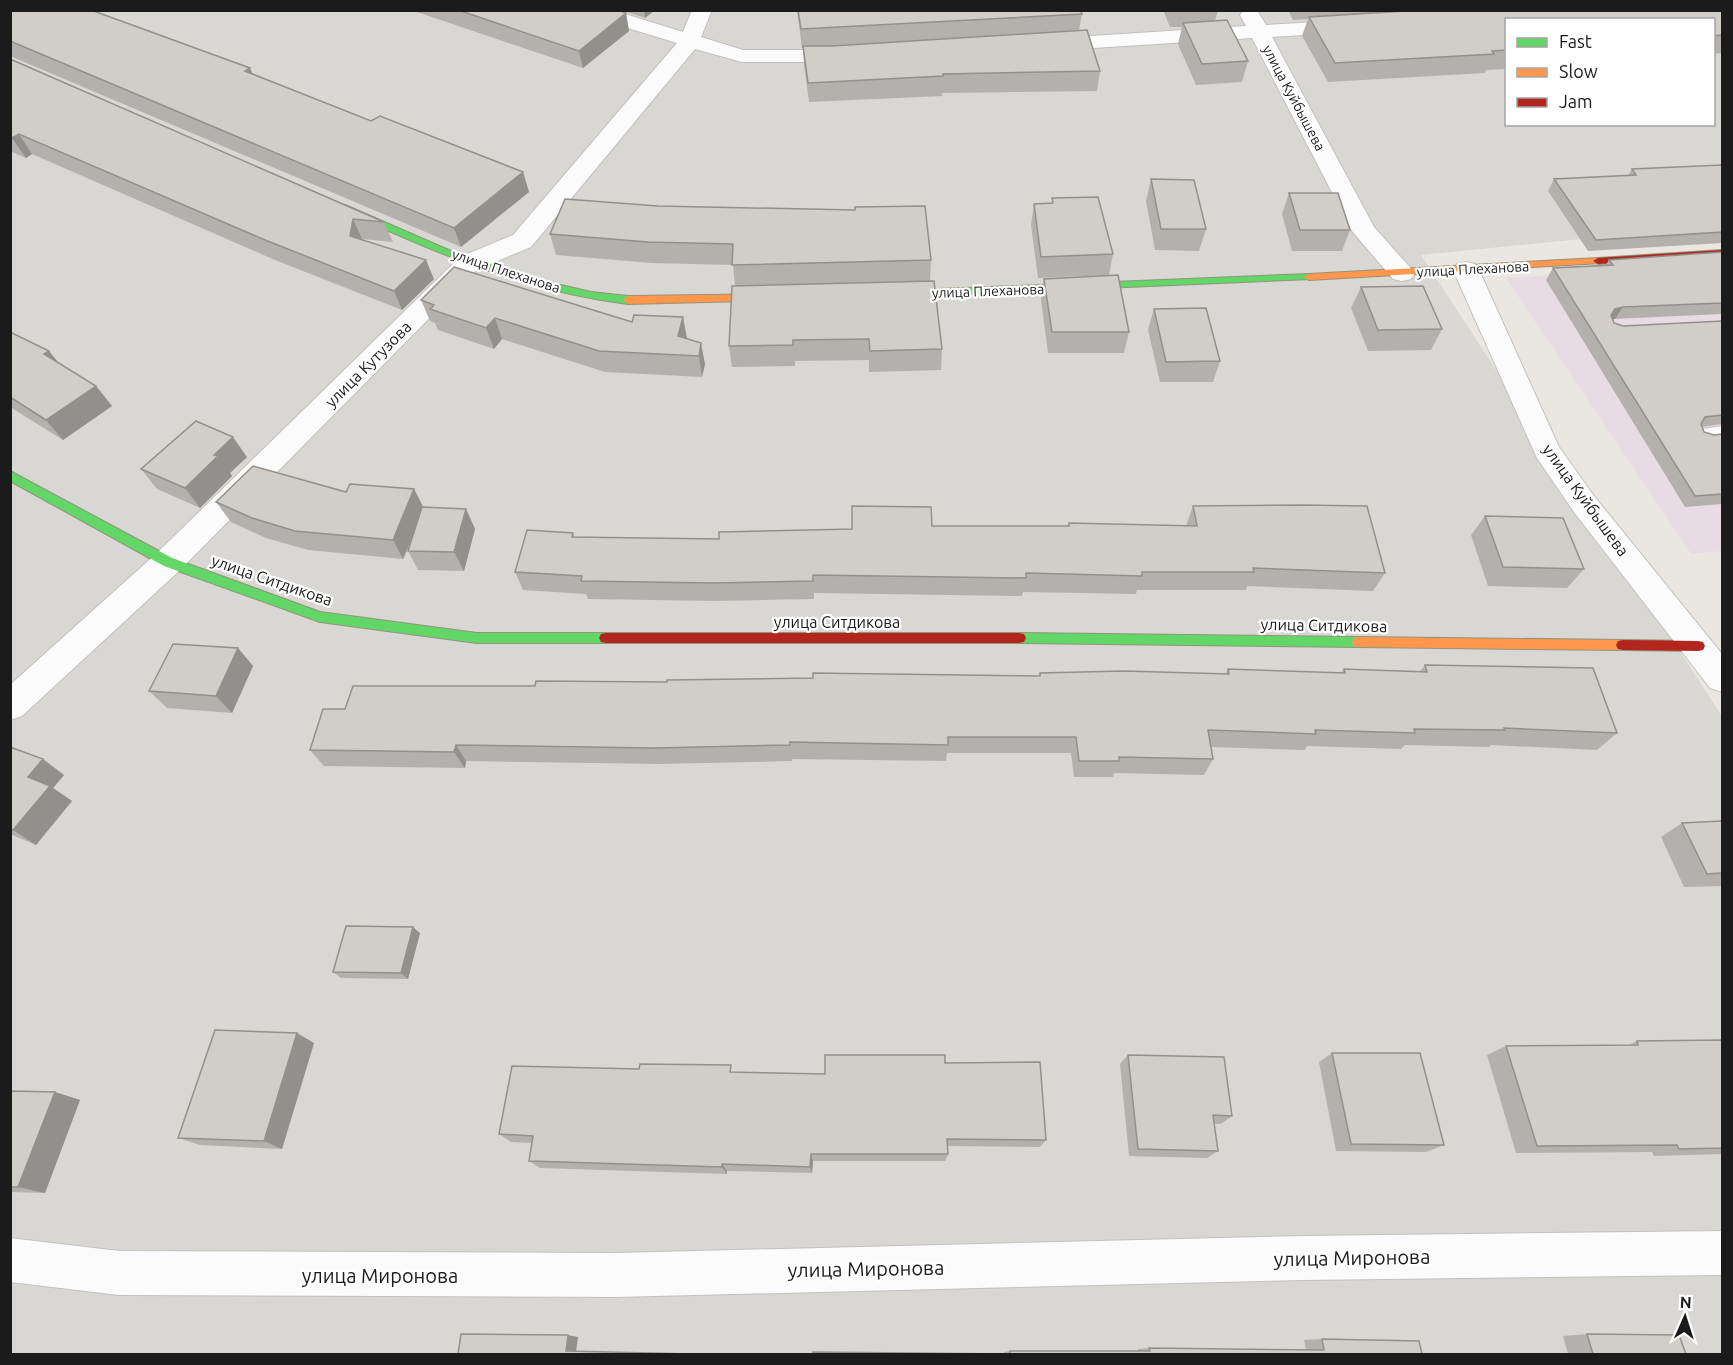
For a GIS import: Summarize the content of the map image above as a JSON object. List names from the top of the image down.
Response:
{
  "streets": {
    "street": [
      "улица Куйбышева",
      "улица Плеханова",
      "улица Кутузова",
      "улица Ситдикова",
      "улица Миронова"
    ]
  },
  "crossings": [
    ["улица Куйбышева", "улица Плеханова"],
    ["улица Куйбышева", "улица Ситдикова"],
    ["улица Плеханова", "улица Кутузова"],
    ["улица Кутузова", "улица Ситдикова"]
  ],
  "legend": ["Fast", "Slow", "Jam"],
  "north": "top"
}
